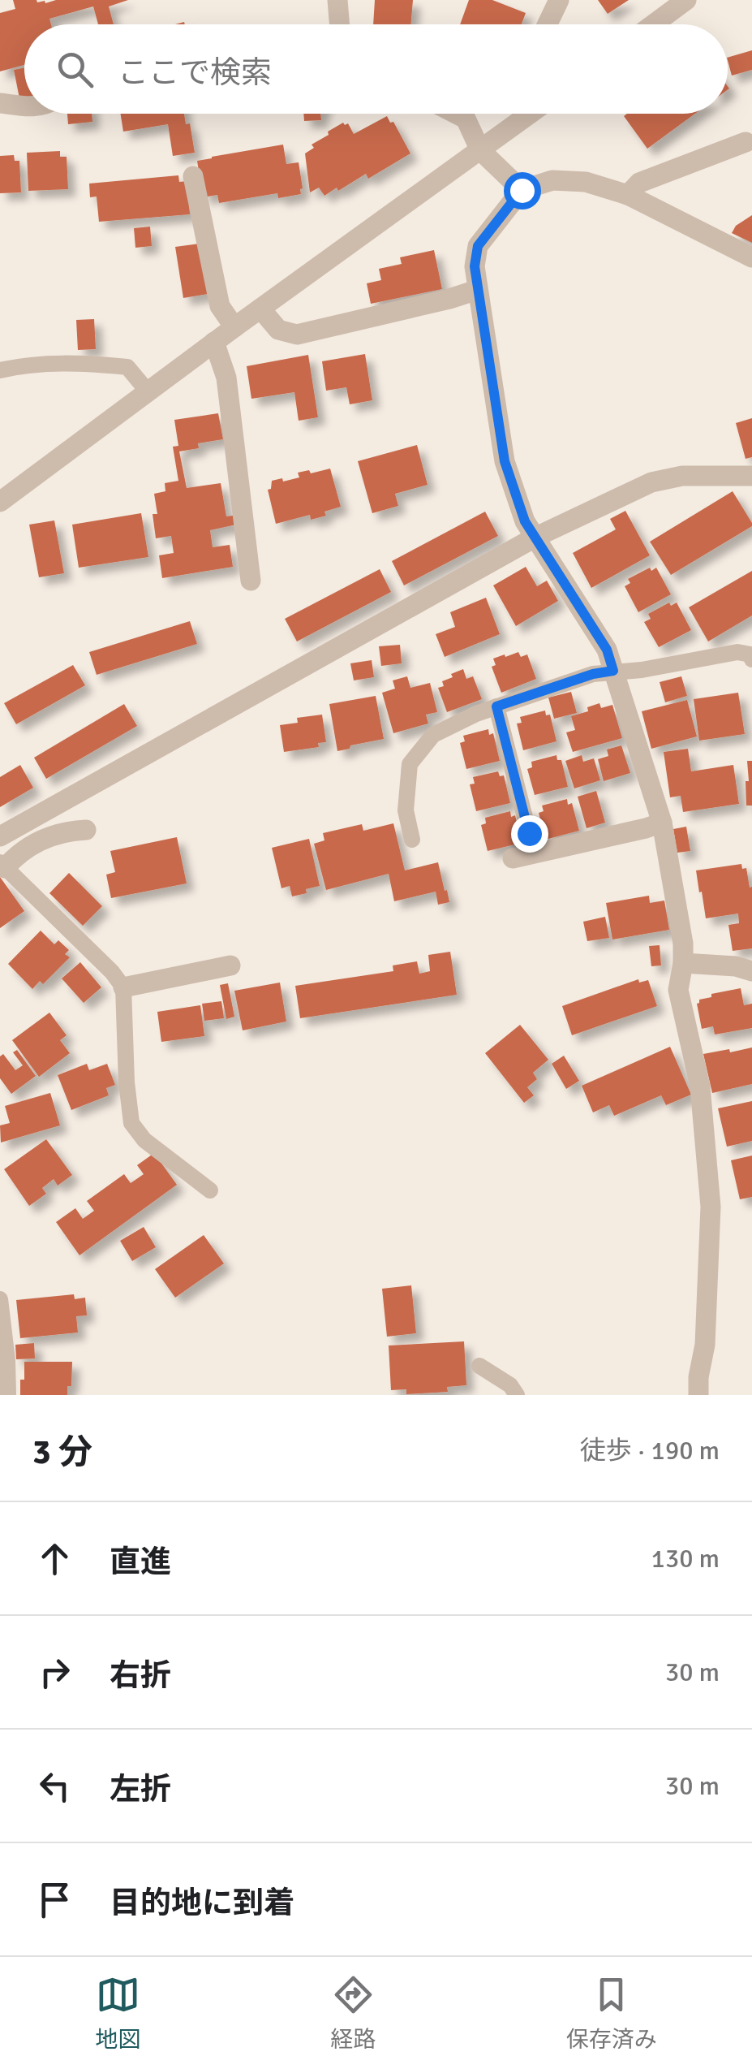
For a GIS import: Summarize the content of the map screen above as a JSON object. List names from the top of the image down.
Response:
{
  "page": {
    "search": "ここで検索",
    "heading": ["3 分", "徒歩 · 190 m"],
    "list": [
      ["直進", "130 m"],
      ["右折", "30 m"],
      ["左折", "30 m"],
      "目的地に到着"
    ],
    "nav": ["地図", "経路", "保存済み"]
  }
}
